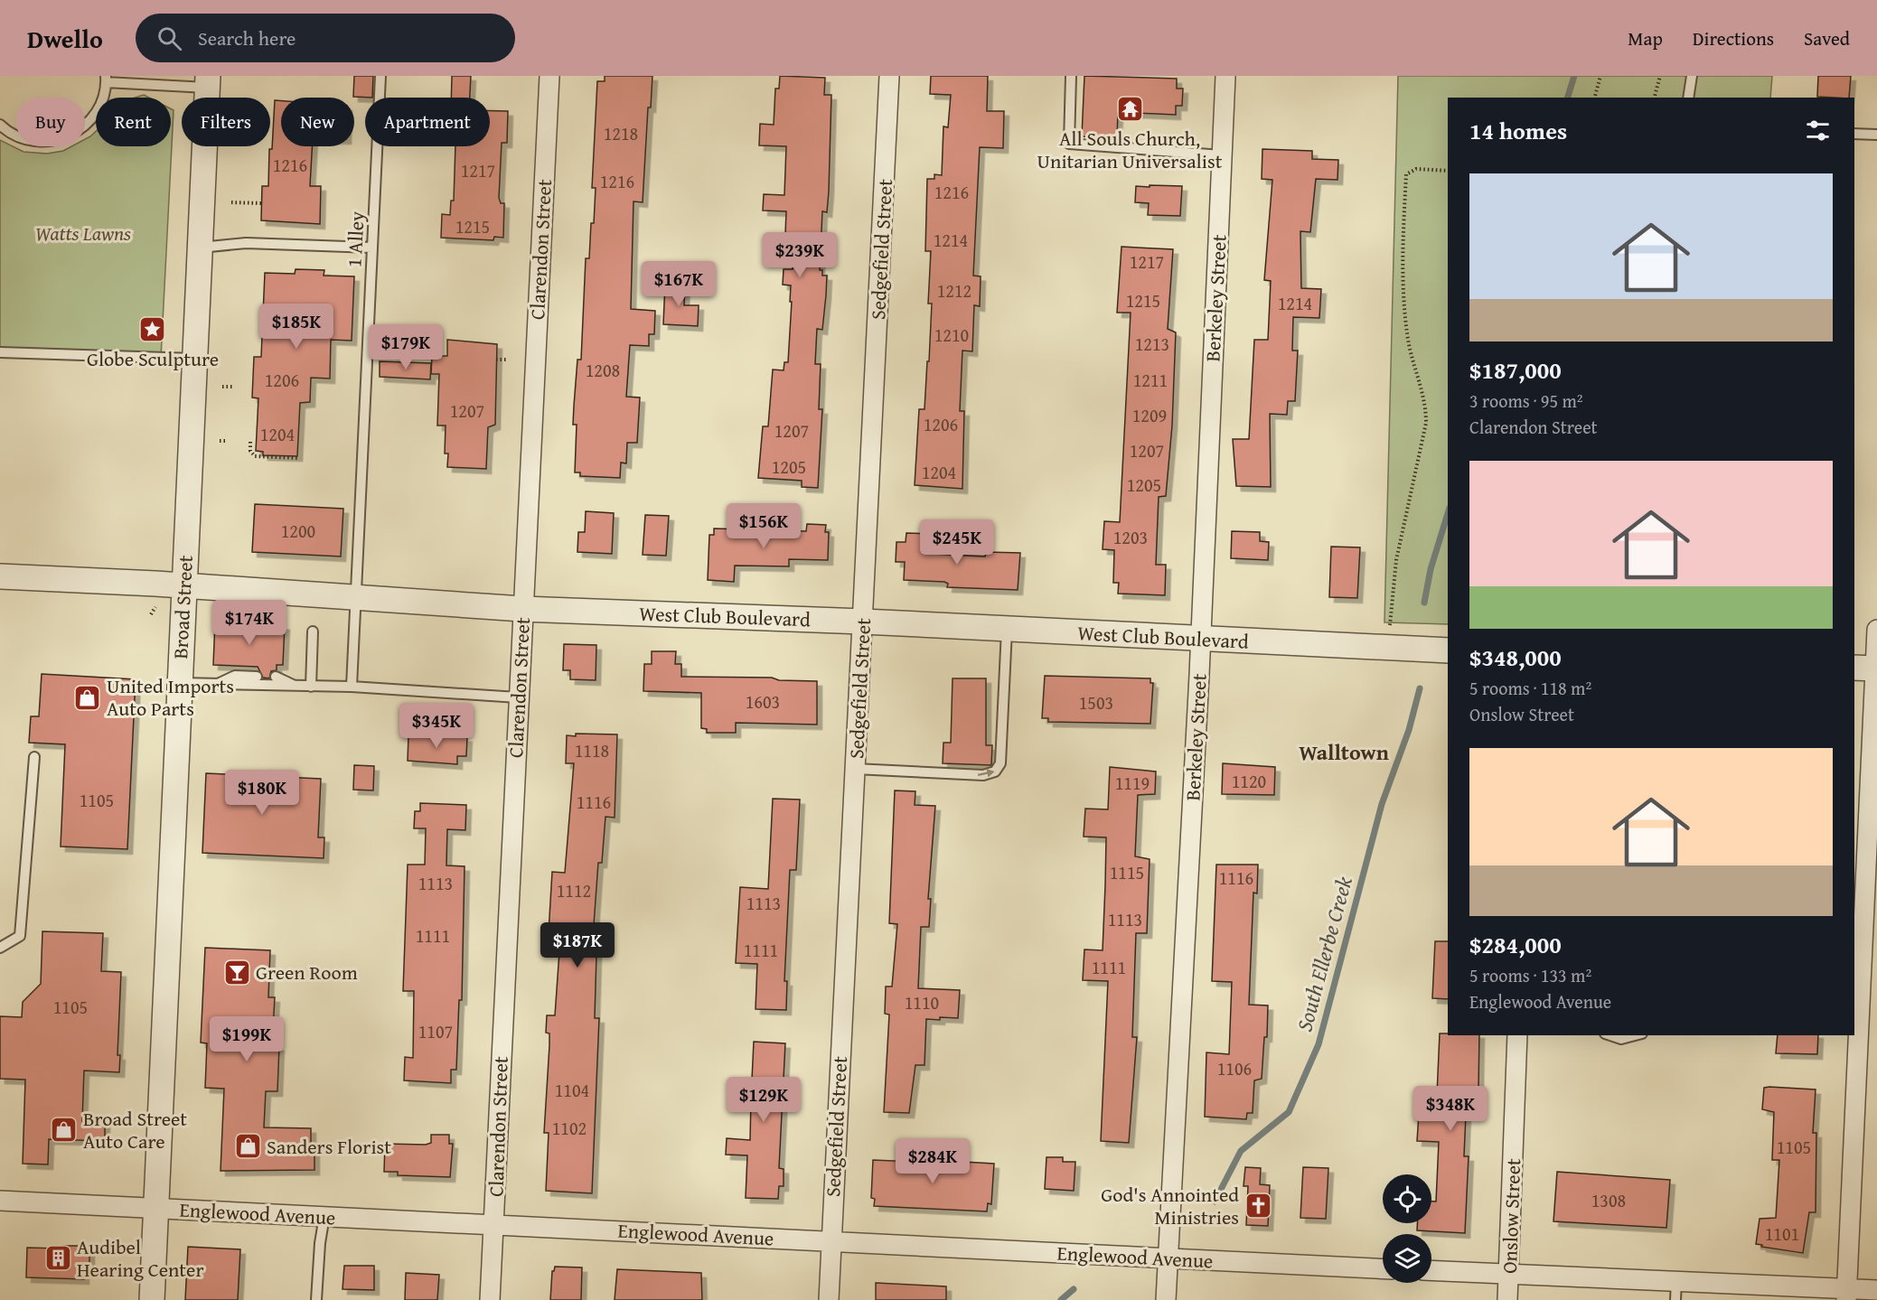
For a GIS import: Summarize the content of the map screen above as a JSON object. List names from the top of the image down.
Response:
{
  "streets": {
    "street": [
      "Clarendon Street",
      "Sedgefield Street",
      "Berkeley Street",
      "Broad Street",
      "West Club Boulevard",
      "Englewood Avenue",
      "Onslow Street"
    ],
    "lane": ["1 Alley"]
  },
  "crossings": [
    ["1 Alley", "West Club Boulevard"],
    ["Clarendon Street", "West Club Boulevard"],
    ["Clarendon Street", "Englewood Avenue"],
    ["Sedgefield Street", "West Club Boulevard"],
    ["Sedgefield Street", "Englewood Avenue"],
    ["Berkeley Street", "West Club Boulevard"],
    ["Berkeley Street", "Englewood Avenue"],
    ["Broad Street", "West Club Boulevard"],
    ["Broad Street", "Englewood Avenue"]
  ],
  "districts": ["Walltown"],
  "water": ["South Ellerbe Creek"],
  "parks": ["Watts Lawns"],
  "places": {
    "temple": ["All Souls Church, Unitarian Universalist"],
    "place": ["Globe Sculpture"],
    "shop": ["United Imports Auto Parts", "Broad Street Auto Care", "Sanders Florist"],
    "bar": ["Green Room"],
    "church": ["God's Annointed Ministries"],
    "building": ["Audibel Hearing Center"]
  },
  "house_numbers": [
    "1218",
    "1216",
    "1217",
    "1216",
    "1216",
    "1215",
    "1214",
    "1217",
    "1212",
    "1215",
    "1214",
    "1210",
    "1213",
    "1208",
    "1206",
    "1211",
    "1207",
    "1209",
    "1206",
    "1207",
    "1204",
    "1207",
    "1205",
    "1204",
    "1205",
    "1200",
    "1203",
    "1603",
    "1503",
    "1118",
    "1120",
    "1119",
    "1105",
    "1116",
    "1115",
    "1116",
    "1113",
    "1112",
    "1113",
    "1113",
    "1111",
    "1111",
    "1111",
    "1110",
    "1105",
    "1107",
    "1106",
    "1104",
    "1102",
    "1105",
    "1308",
    "1101"
  ],
  "page": {
    "header": "Dwello",
    "search": "Search here",
    "nav": ["Map", "Directions", "Saved"],
    "chip": [
      "Buy",
      "Rent",
      "Filters",
      "New",
      "Apartment"
    ],
    "heading": "14 homes",
    "list": [
      {
        "name": "$187,000",
        "note": "3 rooms · 95 m² · Clarendon Street"
      },
      {
        "name": "$348,000",
        "note": "5 rooms · 118 m² · Onslow Street"
      },
      {
        "name": "$284,000",
        "note": "5 rooms · 133 m² · Englewood Avenue"
      }
    ],
    "price": [
      "$239K",
      "$167K",
      "$185K",
      "$179K",
      "$156K",
      "$245K",
      "$174K",
      "$345K",
      "$180K",
      "$187K",
      "$199K",
      "$129K",
      "$348K",
      "$284K"
    ]
  }
}
